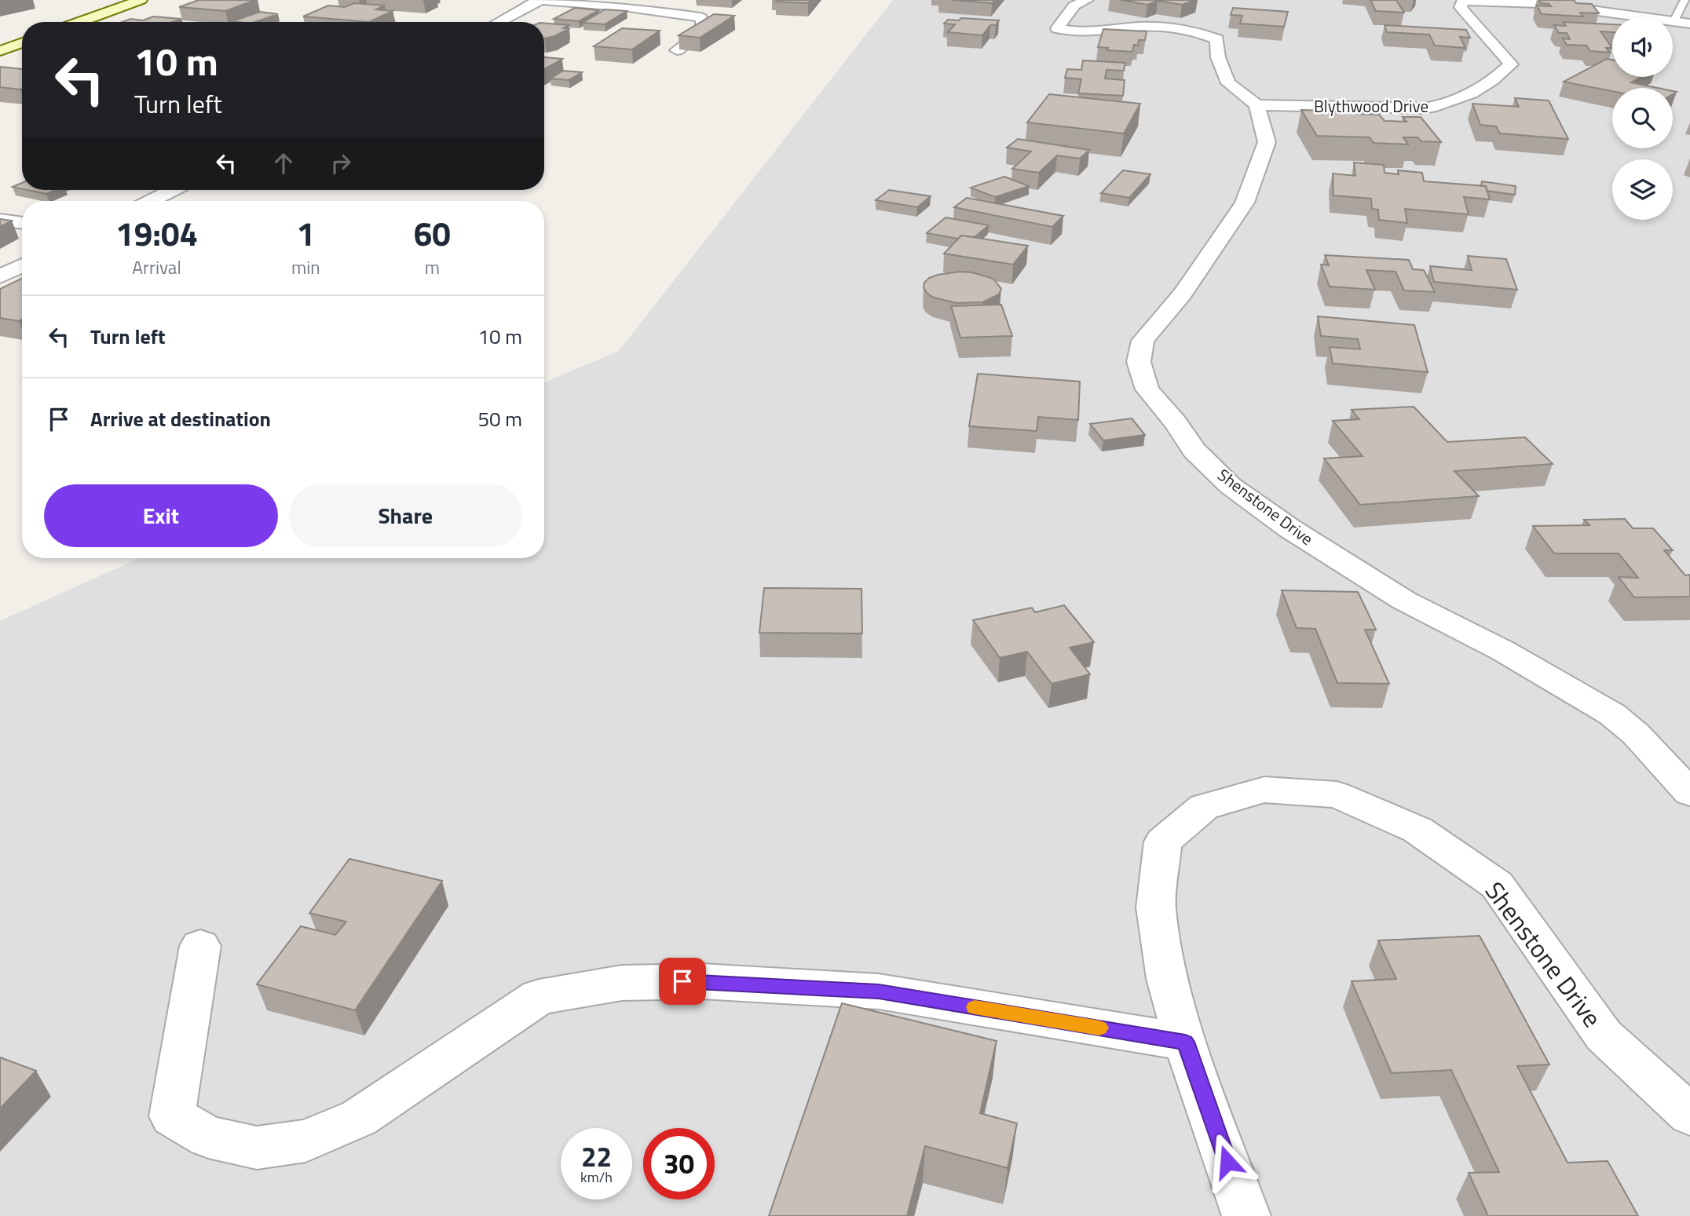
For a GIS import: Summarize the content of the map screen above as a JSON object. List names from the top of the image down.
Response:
{
  "streets": {
    "street": ["Blythwood Drive", "Shenstone Drive"]
  },
  "crossings": [
    ["Blythwood Drive", "Shenstone Drive"]
  ],
  "page": {
    "turn": ["10 m", "Turn left"],
    "eta": [
      "19:04",
      "Arrival",
      "1",
      "min",
      "60",
      "m"
    ],
    "list": [
      {
        "name": "Turn left",
        "value": "10 m"
      },
      {
        "name": "Arrive at destination",
        "value": "50 m"
      }
    ],
    "buttons": ["Exit", "Share"],
    "speed": "22 km/h",
    "limit": "30"
  }
}
